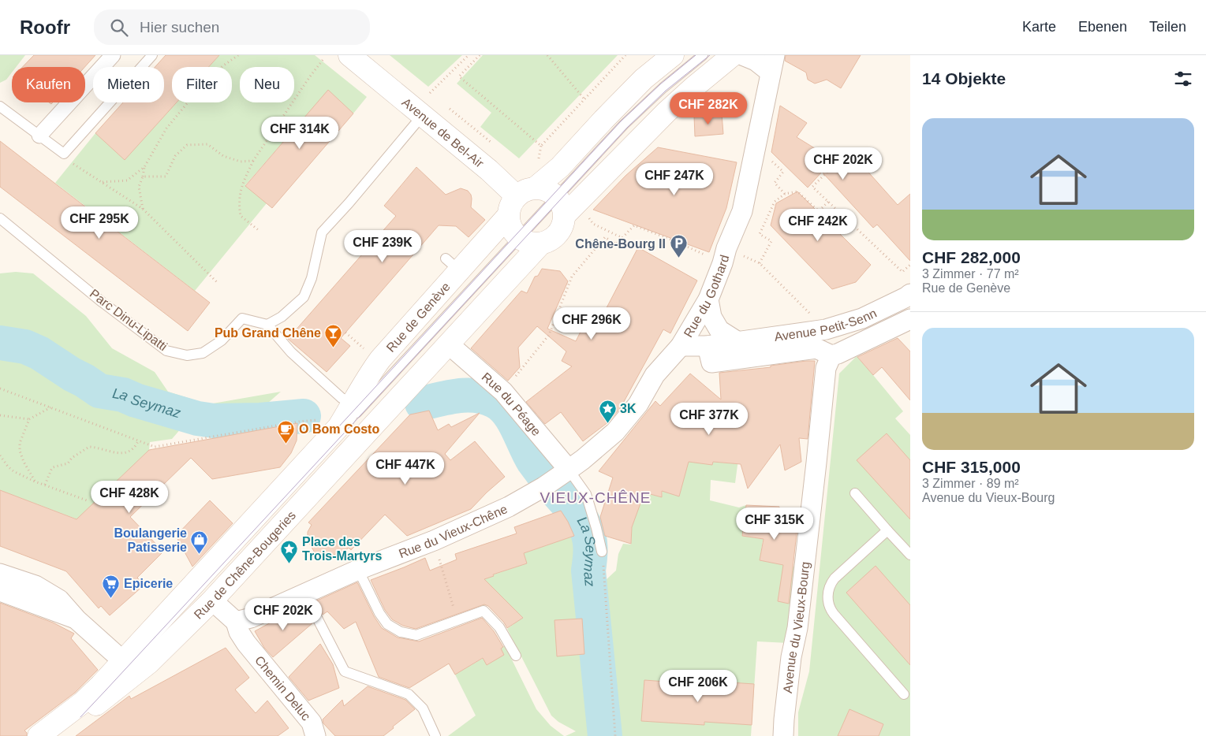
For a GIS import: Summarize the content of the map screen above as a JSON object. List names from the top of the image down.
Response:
{
  "streets": {
    "main road": ["Avenue de Bel-Air", "Rue de Genève", "Rue de Chêne-Bougeries"],
    "street": [
      "Rue du Gothard",
      "Avenue Petit-Senn",
      "Rue du Péage",
      "Rue du Vieux-Chêne",
      "Avenue du Vieux-Bourg",
      "Chemin Deluc"
    ],
    "lane": ["Parc Dinu-Lipatti"]
  },
  "crossings": [
    ["Avenue de Bel-Air", "Rue de Genève"],
    ["Rue du Gothard", "Avenue Petit-Senn"],
    ["Rue du Gothard", "Rue du Péage"],
    ["Rue du Gothard", "Rue du Vieux-Chêne"],
    ["Rue de Genève", "Rue du Péage"],
    ["Rue de Genève", "Rue de Chêne-Bougeries"],
    ["Avenue Petit-Senn", "Avenue du Vieux-Bourg"],
    ["Rue du Vieux-Chêne", "Chemin Deluc"]
  ],
  "districts": ["VIEUX-CHÊNE"],
  "water": ["La Seymaz"],
  "places": {
    "parking": ["Chêne-Bourg II"],
    "bar": ["Pub Grand Chêne"],
    "place": ["3K", "Place des Trois-Martyrs"],
    "cafe": ["O Bom Costo"],
    "shop": ["Boulangerie Patisserie"],
    "supermarket": ["Epicerie"]
  },
  "page": {
    "header": "Roofr",
    "search": "Hier suchen",
    "nav": ["Karte", "Ebenen", "Teilen"],
    "heading": "14 Objekte",
    "chip": [
      "Kaufen",
      "Mieten",
      "Filter",
      "Neu"
    ],
    "price": [
      "CHF 282K",
      "CHF 314K",
      "CHF 202K",
      "CHF 247K",
      "CHF 295K",
      "CHF 242K",
      "CHF 239K",
      "CHF 296K",
      "CHF 377K",
      "CHF 447K",
      "CHF 428K",
      "CHF 315K",
      "CHF 202K",
      "CHF 206K"
    ],
    "list": [
      {
        "name": "CHF 282,000",
        "note": "3 Zimmer · 77 m² · Rue de Genève"
      },
      {
        "name": "CHF 315,000",
        "note": "3 Zimmer · 89 m² · Avenue du Vieux-Bourg"
      }
    ]
  }
}
